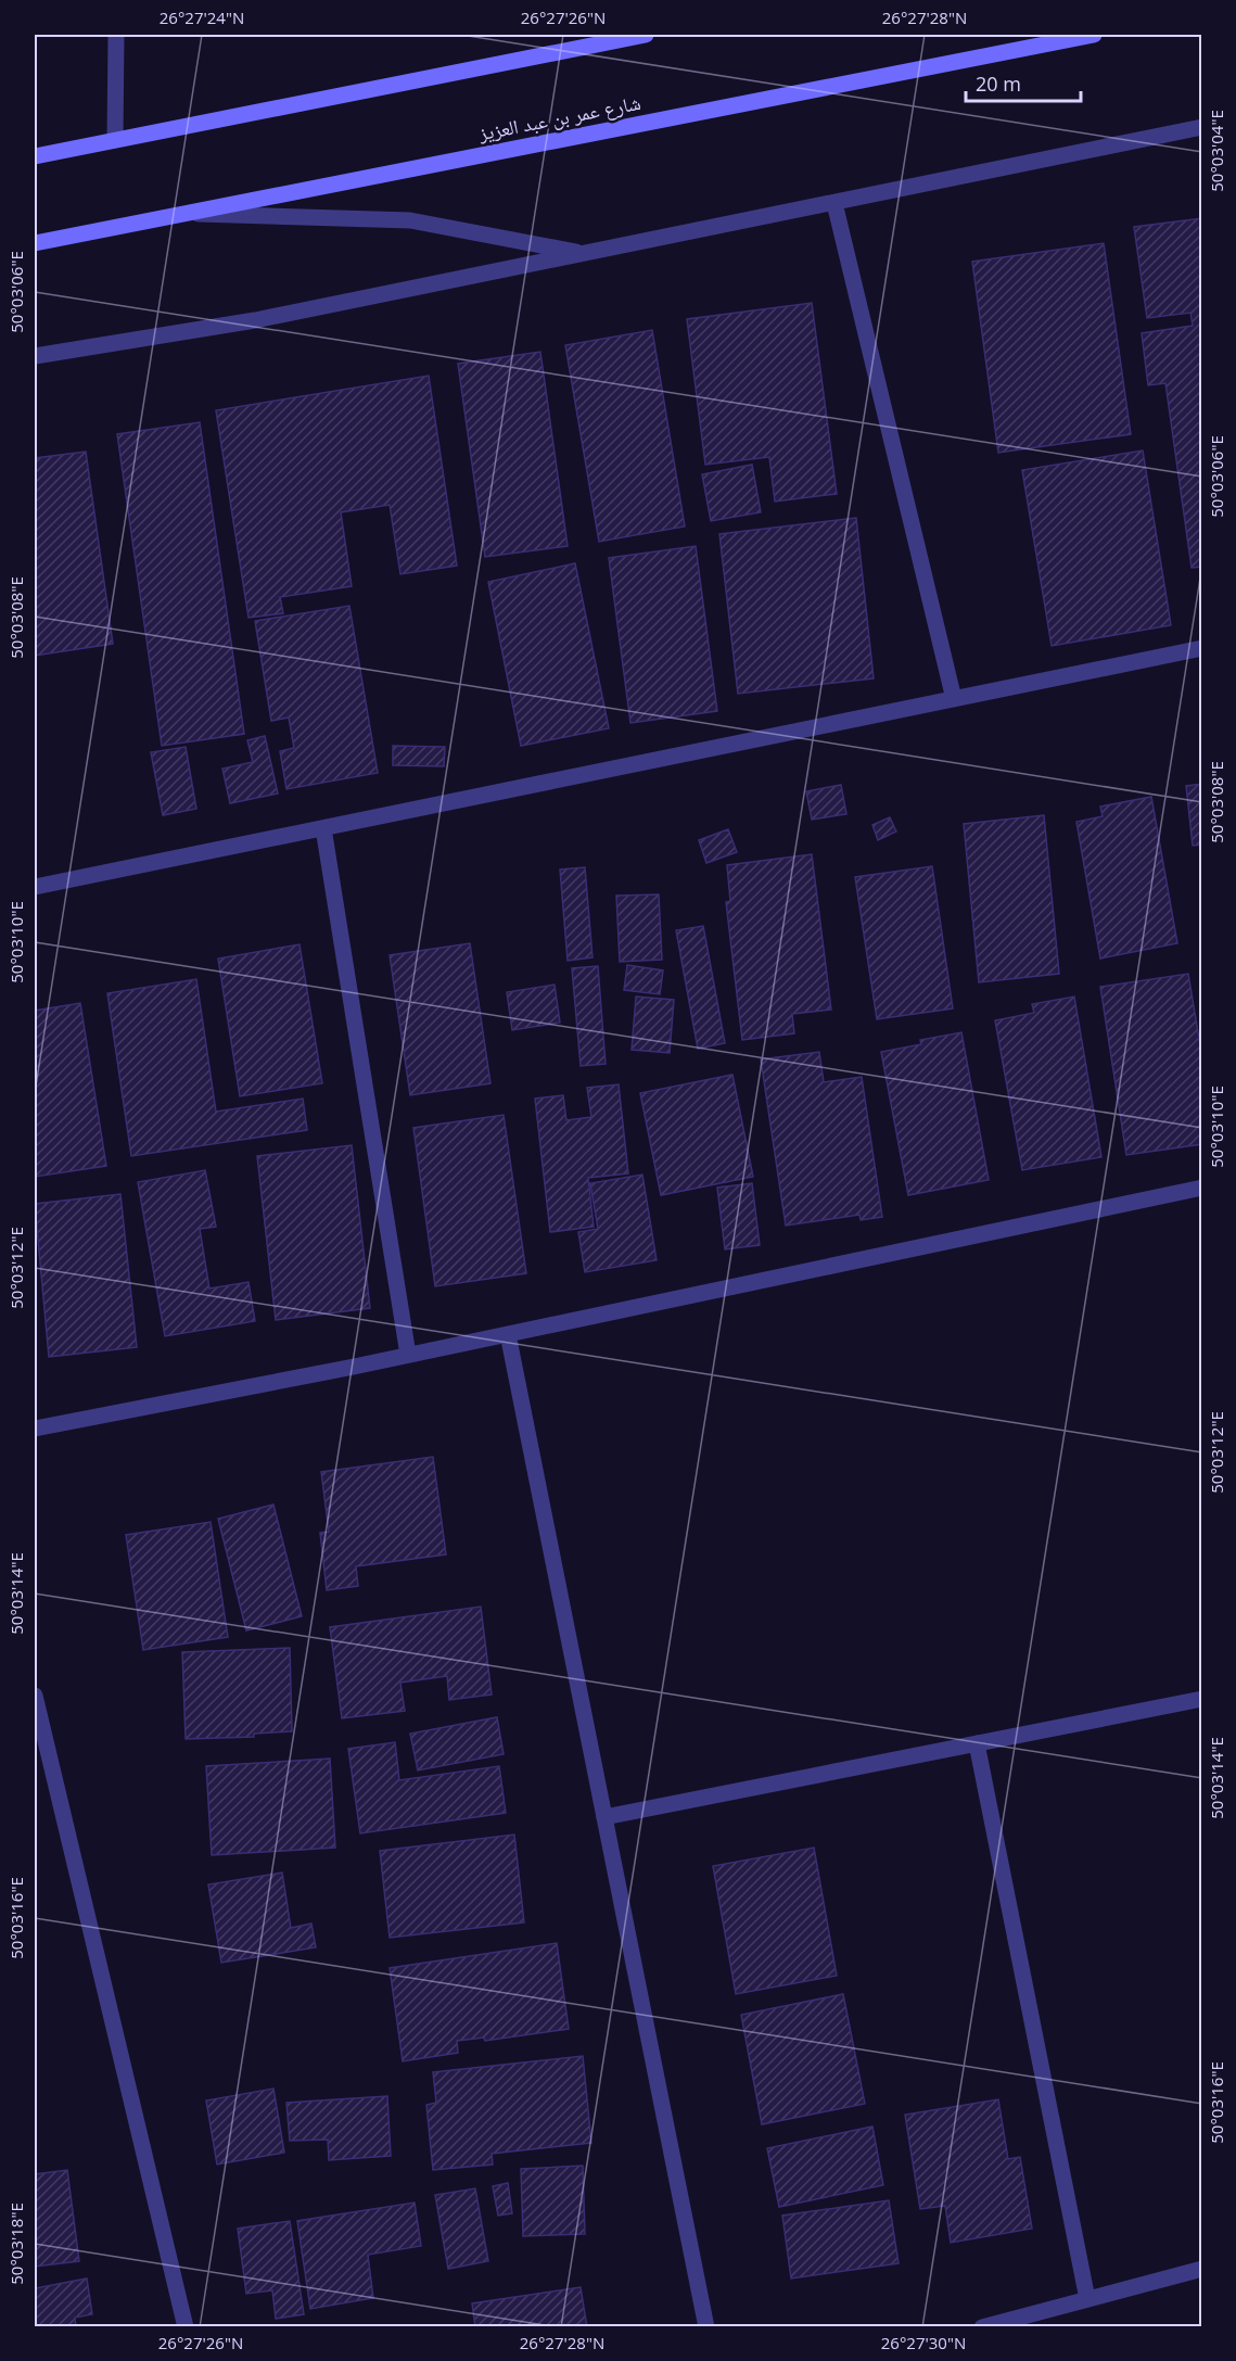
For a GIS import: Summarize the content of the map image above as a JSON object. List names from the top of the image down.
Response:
{
  "streets": {
    "main road": ["شارع عمر بن عبد العزيز"]
  },
  "scale_bar": "20 m",
  "coordinates": [
    "26°27'24\"N",
    "26°27'26\"N",
    "26°27'28\"N",
    "50°03'04\"E",
    "50°03'06\"E",
    "50°03'08\"E",
    "50°03'10\"E",
    "50°03'12\"E",
    "50°03'14\"E",
    "50°03'16\"E",
    "50°03'18\"E",
    "26°27'30\"N"
  ]
}
